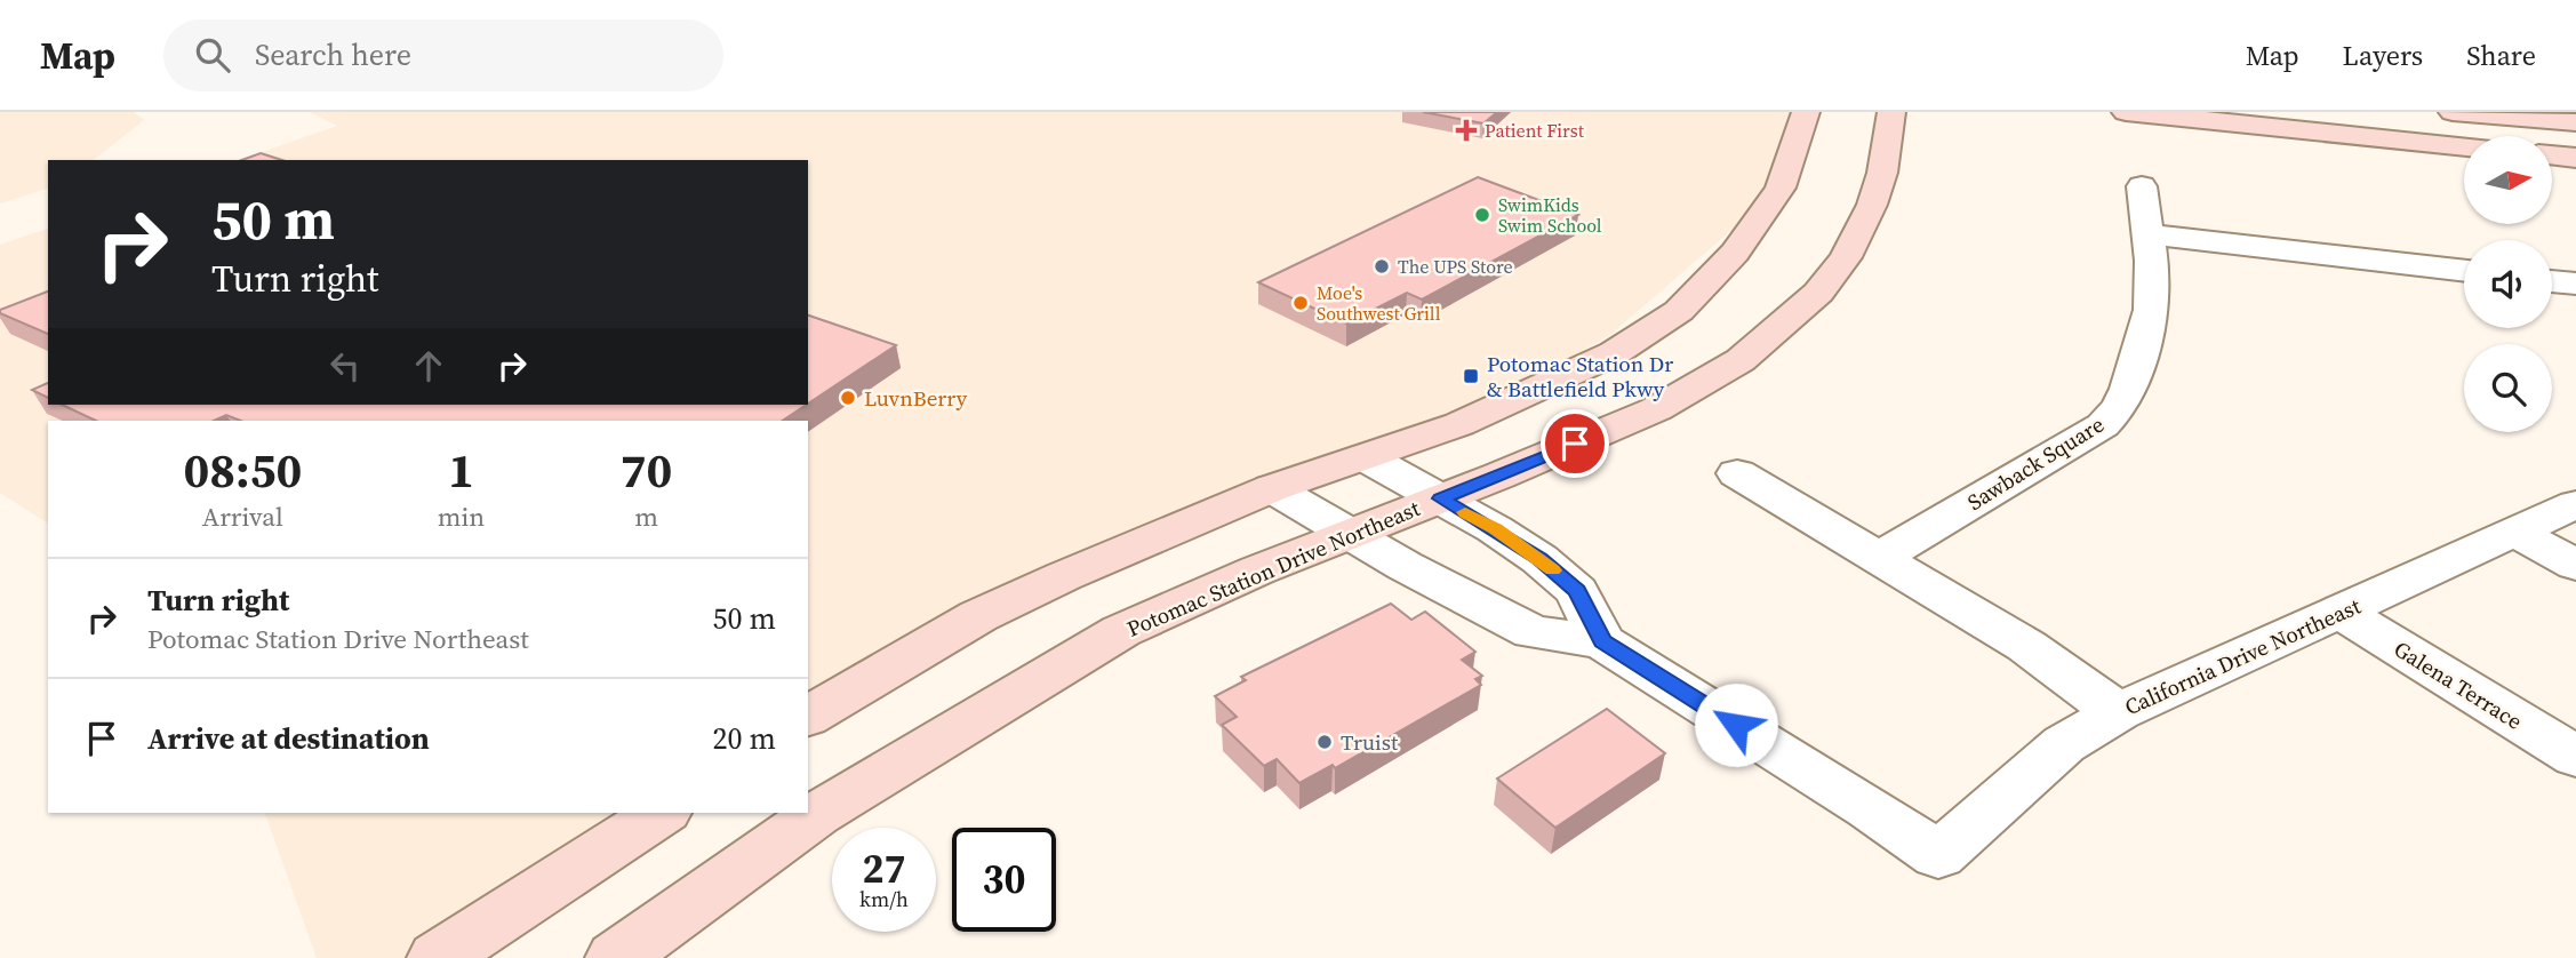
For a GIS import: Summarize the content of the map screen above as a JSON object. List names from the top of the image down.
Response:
{
  "streets": {
    "street": [
      "Sawback Square",
      "Potomac Station Drive Northeast",
      "California Drive Northeast",
      "Galena Terrace"
    ]
  },
  "crossings": [
    ["California Drive Northeast", "Galena Terrace"]
  ],
  "places": {
    "health": ["Patient First"],
    "other": [
      "SwimKids Swim School",
      "The UPS Store",
      "Moe's Southwest Grill",
      "LuvnBerry",
      "Truist"
    ],
    "transit": ["Potomac Station Dr & Battlefield Pkwy"]
  },
  "north": "right",
  "page": {
    "header": "Map",
    "search": "Search here",
    "nav": ["Map", "Layers", "Share"],
    "turn": ["50 m", "Turn right"],
    "eta": [
      "08:50",
      "Arrival",
      "1",
      "min",
      "70",
      "m"
    ],
    "list": [
      {
        "name": "Turn right",
        "note": "Potomac Station Drive Northeast",
        "value": "50 m"
      },
      {
        "name": "Arrive at destination",
        "value": "20 m"
      }
    ],
    "speed": "27 km/h",
    "limit": "30"
  }
}
